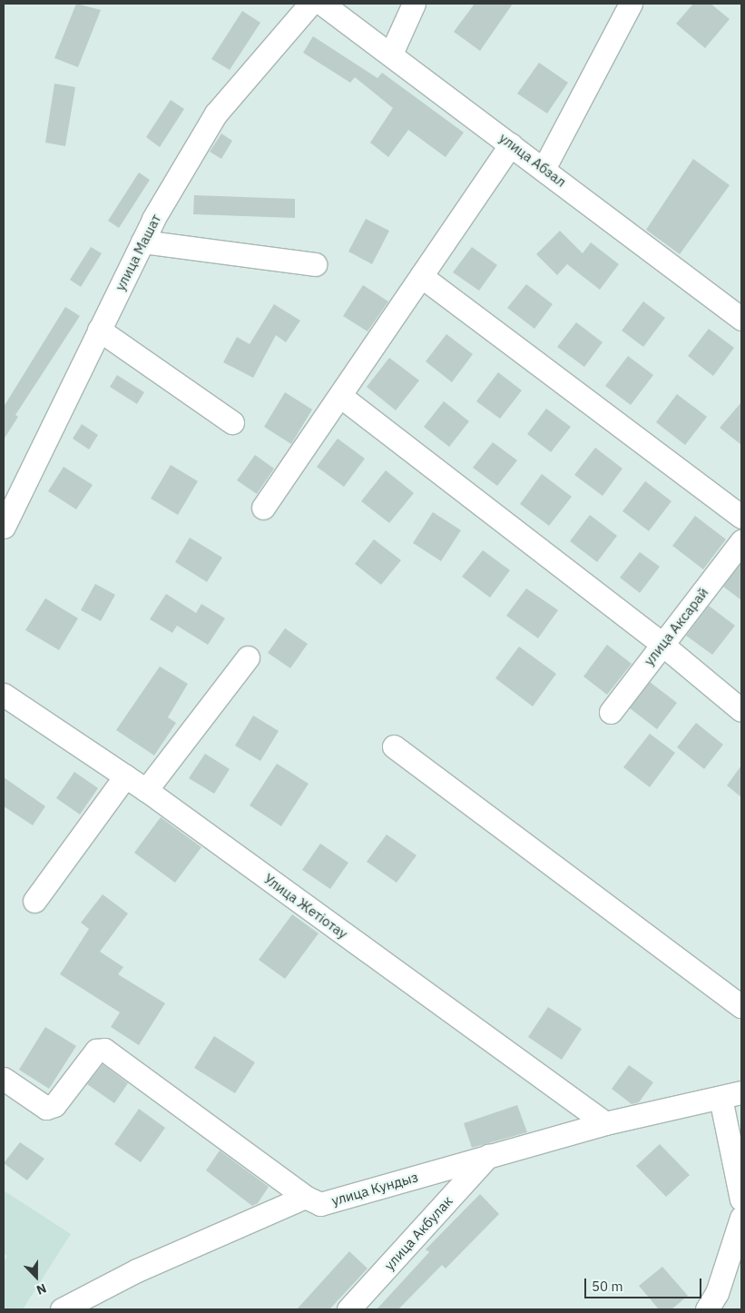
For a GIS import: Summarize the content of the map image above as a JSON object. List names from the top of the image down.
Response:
{
  "streets": {
    "street": [
      "улица Абзал",
      "улица Машат",
      "улица Аксарай",
      "Улица Жетіотау",
      "улица Кундыз",
      "улица Акбулак"
    ]
  },
  "crossings": [
    ["Улица Жетіотау", "улица Кундыз"],
    ["улица Кундыз", "улица Акбулак"]
  ],
  "scale_bar": "50 m",
  "north": "bottom"
}
